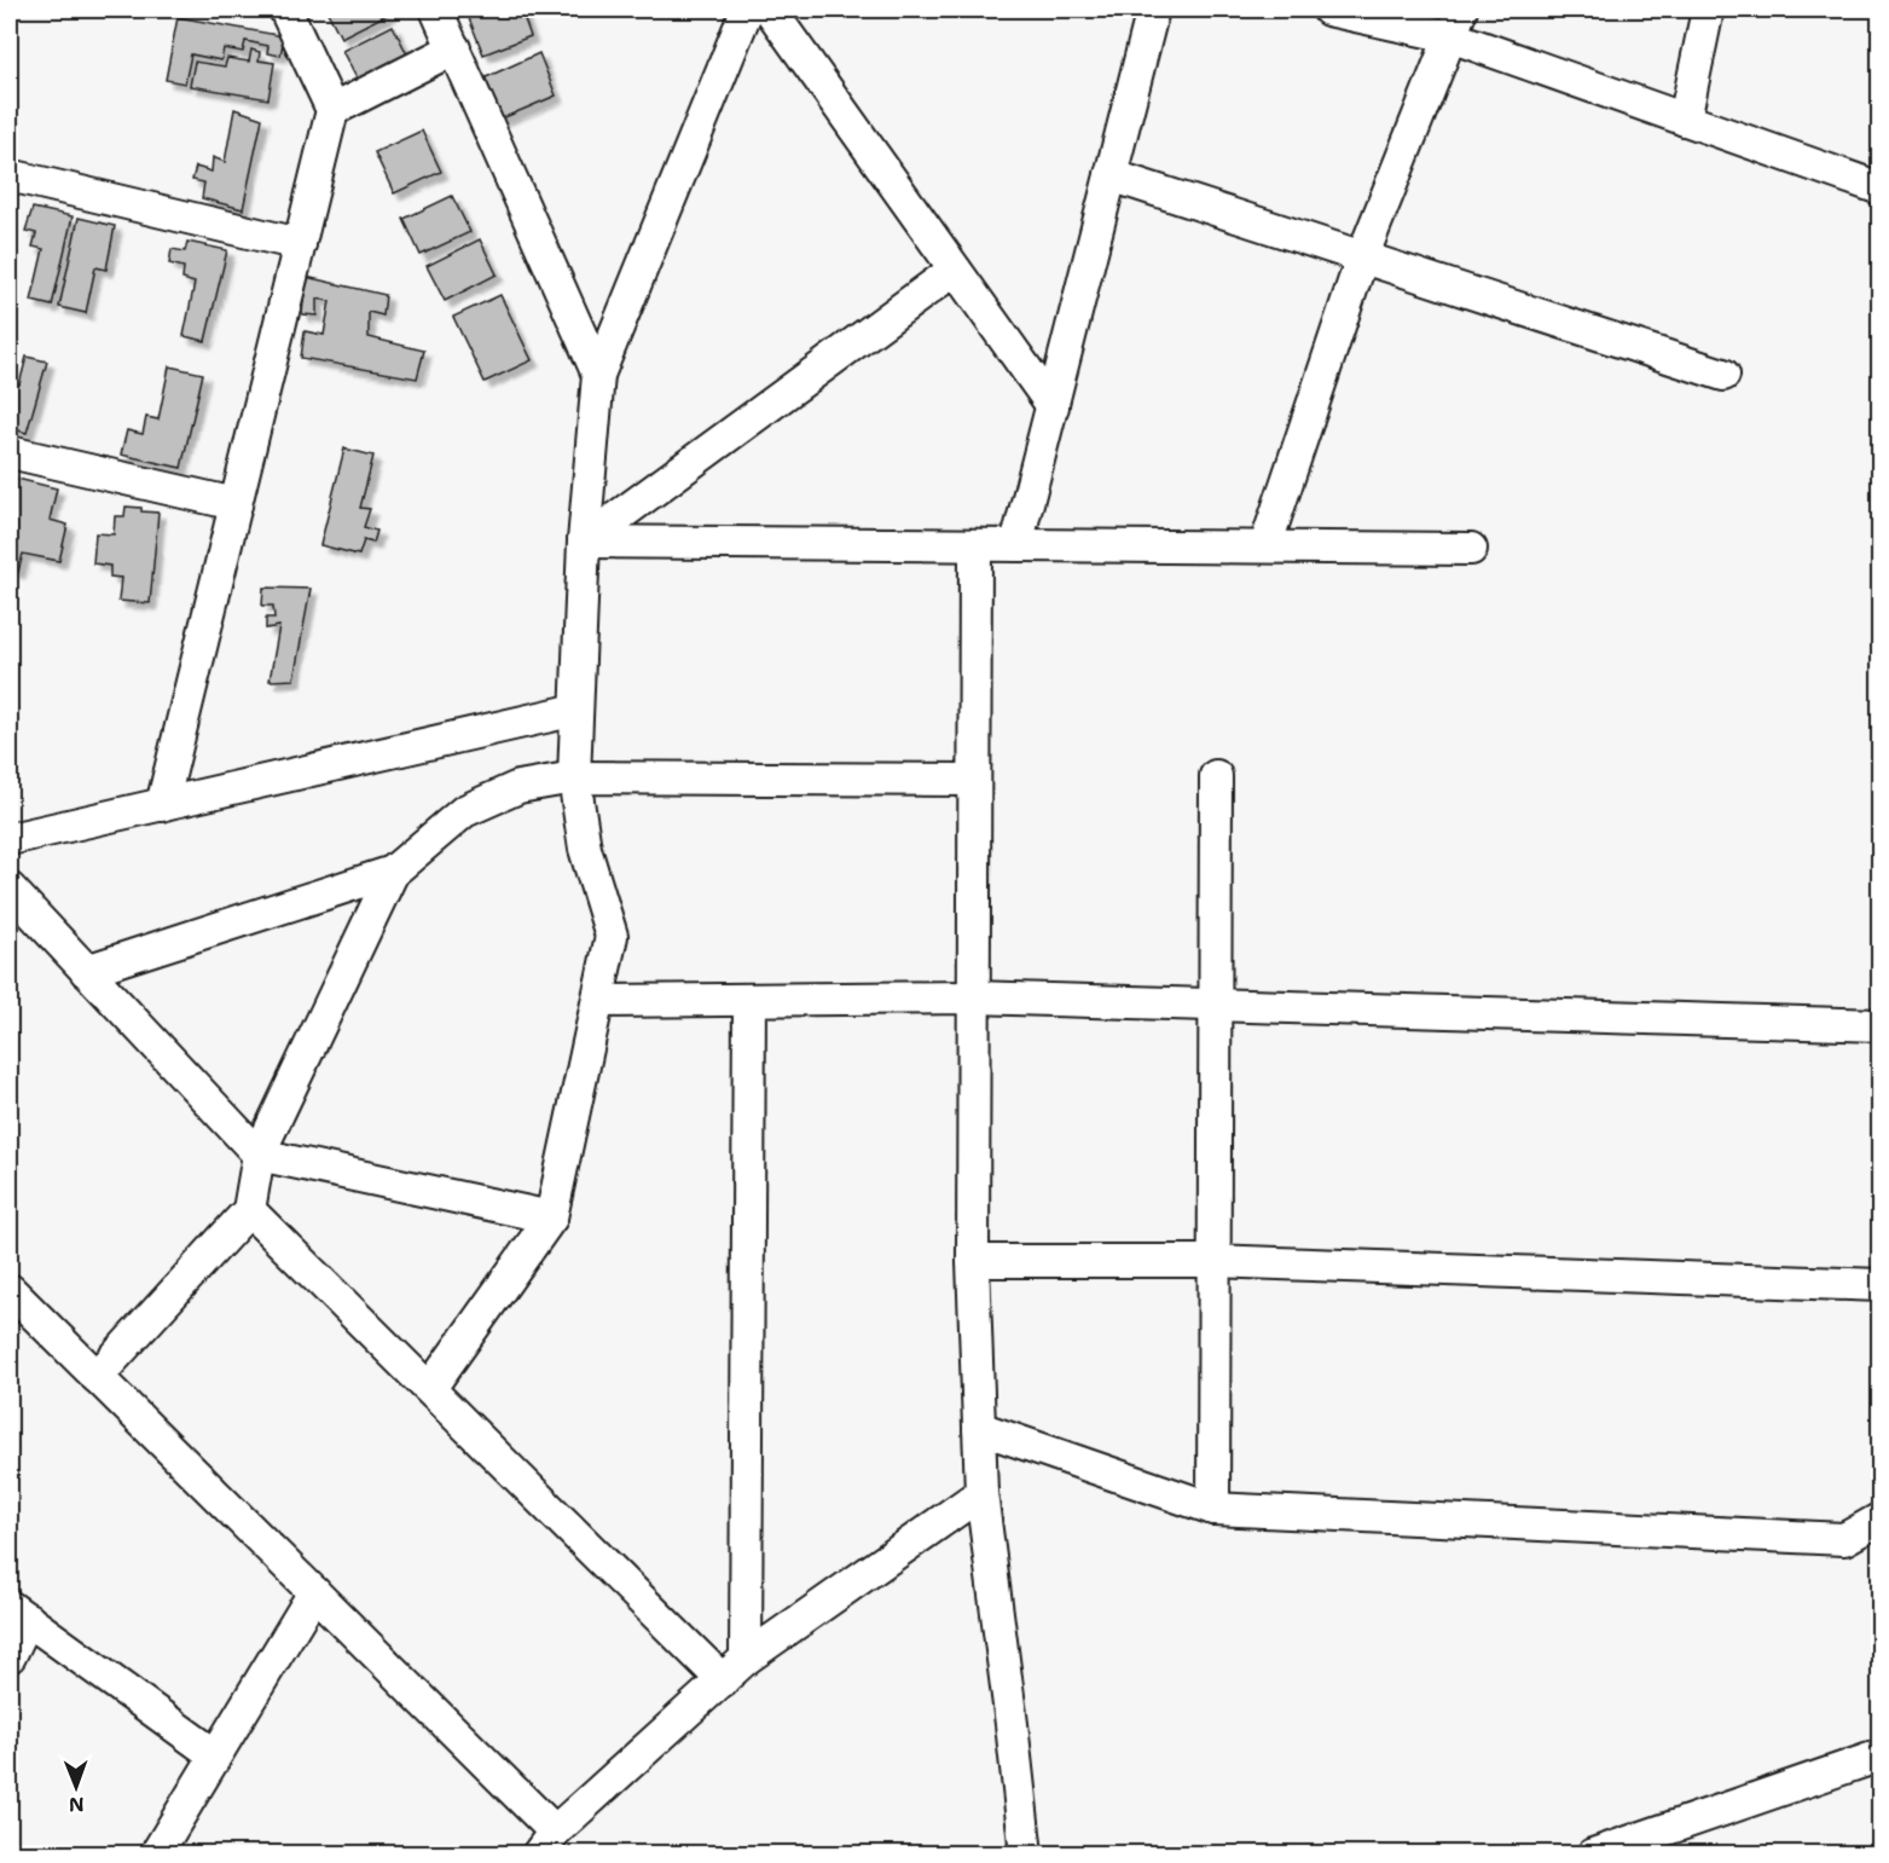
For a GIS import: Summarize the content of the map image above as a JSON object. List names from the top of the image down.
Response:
{
  "north": "bottom"
}
